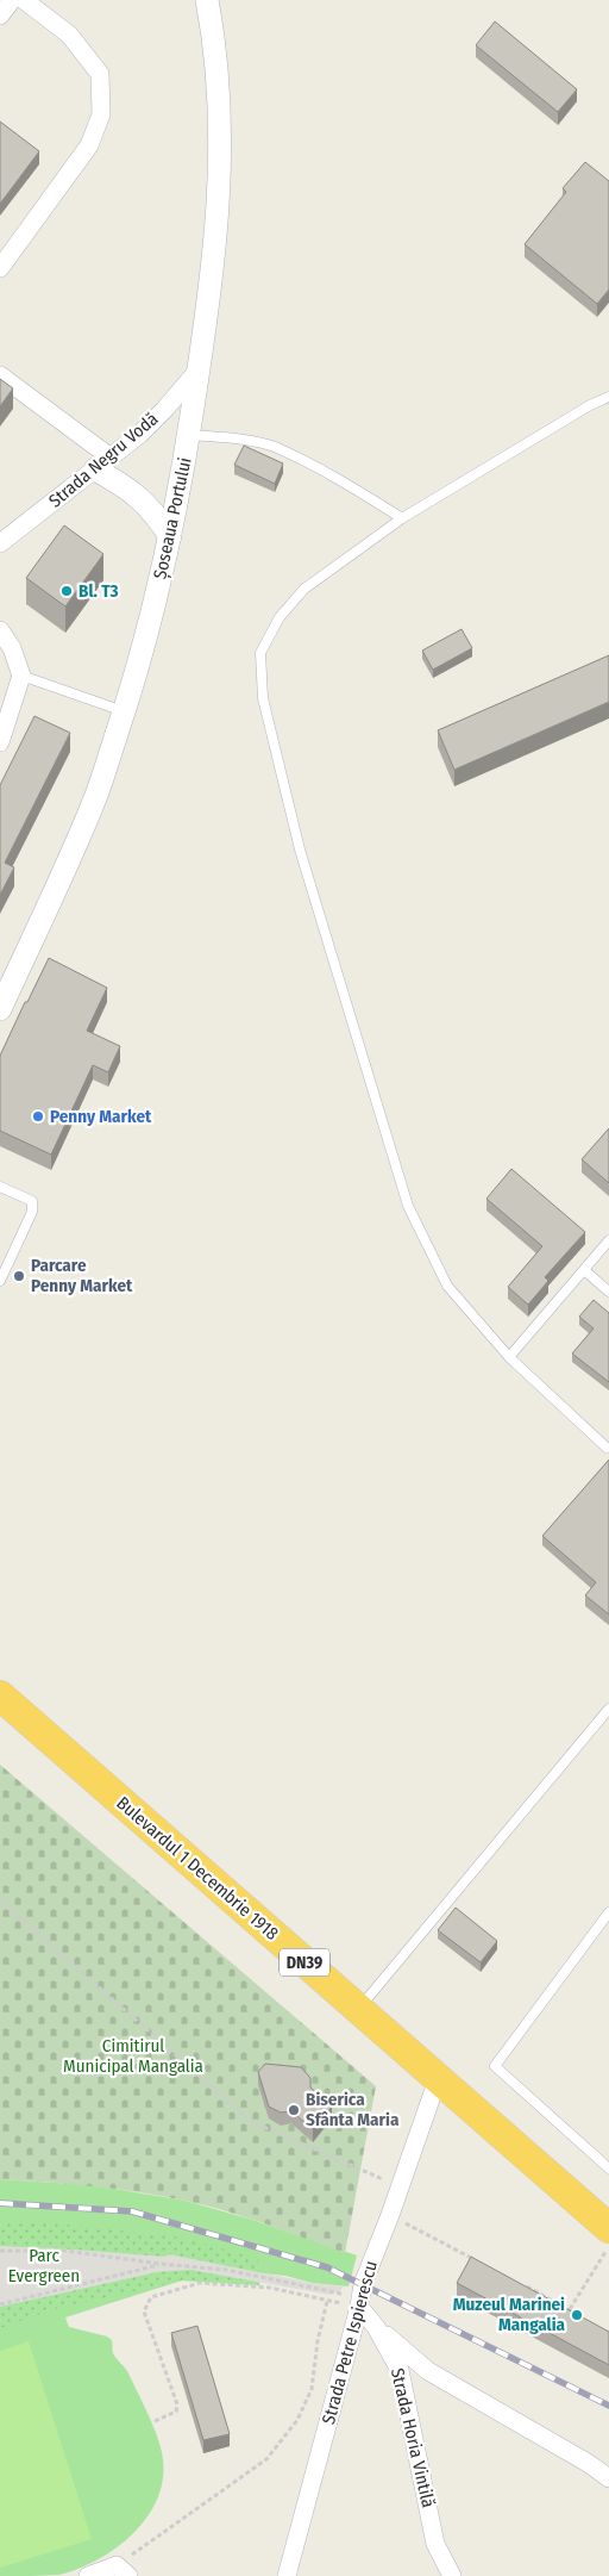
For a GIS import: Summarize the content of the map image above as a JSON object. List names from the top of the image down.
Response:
{
  "streets": {
    "highway": ["Bulevardul 1 Decembrie 1918", "DN39"],
    "street": [
      "Strada Negru Vodă",
      "Șoseaua Portului",
      "Strada Petre Ispierescu",
      "Strada Horia Vintilă"
    ]
  },
  "crossings": [
    ["Strada Negru Vodă", "Șoseaua Portului"],
    ["Bulevardul 1 Decembrie 1918", "Strada Petre Ispierescu"],
    ["Strada Petre Ispierescu", "Strada Horia Vintilă"]
  ],
  "parks": ["Cimitirul Municipal Mangalia", "Parc Evergreen"],
  "places": [
    "Bl. T3",
    "Penny Market",
    "Parcare Penny Market",
    "Biserica Sfânta Maria",
    "Muzeul Marinei Mangalia"
  ]
}
